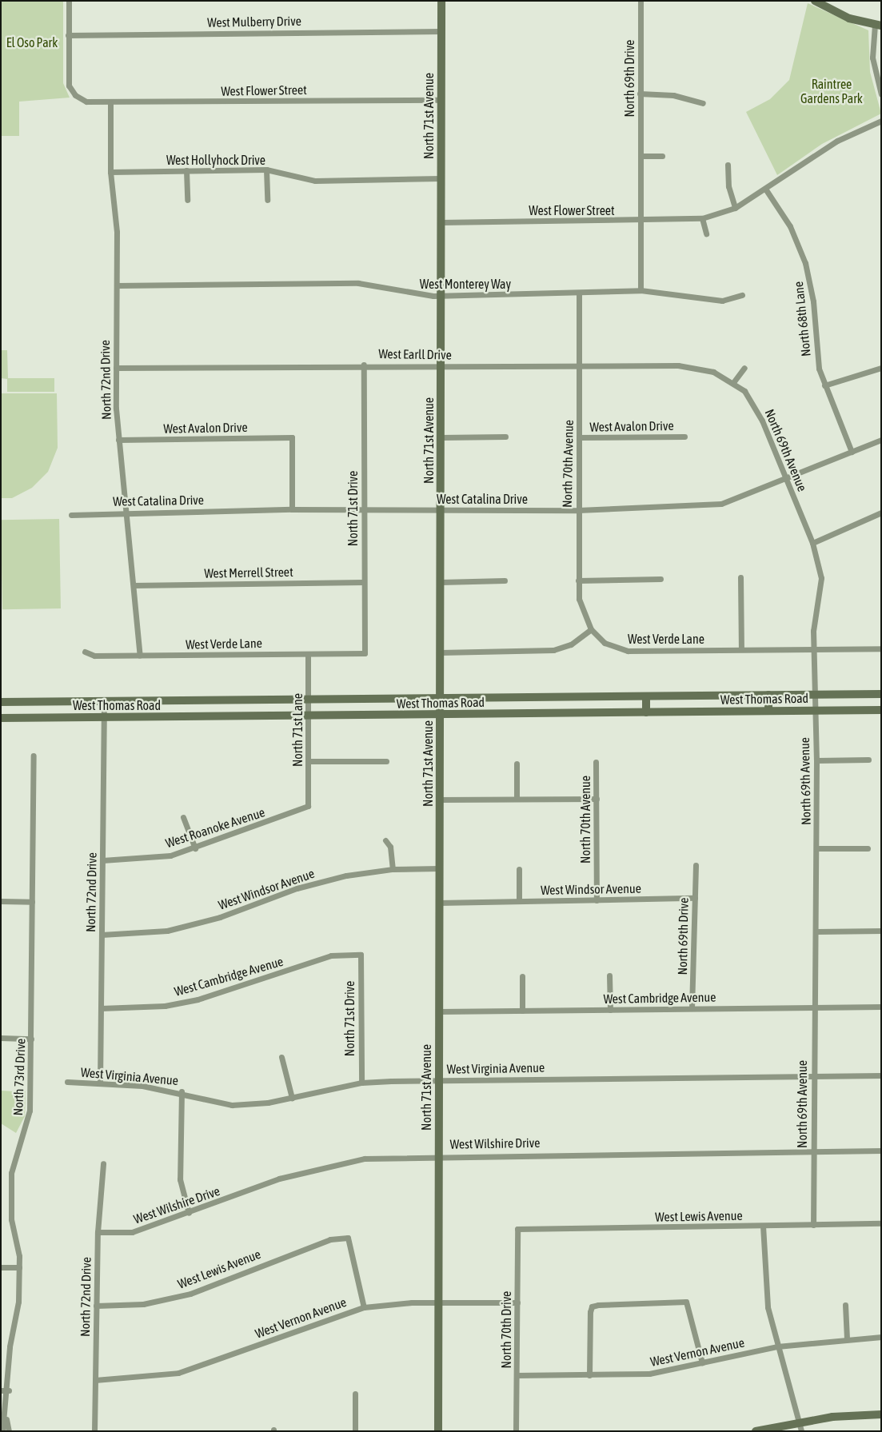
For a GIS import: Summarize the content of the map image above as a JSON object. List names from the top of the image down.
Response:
{
  "streets": {
    "main road": ["North 71st Avenue", "West Thomas Road"],
    "street": [
      "West Mulberry Drive",
      "North 69th Drive",
      "West Flower Street",
      "West Hollyhock Drive",
      "West Monterey Way",
      "North 68th Lane",
      "West Earll Drive",
      "North 72nd Drive",
      "West Avalon Drive",
      "North 69th Avenue",
      "North 70th Avenue",
      "West Catalina Drive",
      "North 71st Drive",
      "West Merrell Street",
      "West Verde Lane",
      "North 71st Lane",
      "West Roanoke Avenue",
      "West Windsor Avenue",
      "West Cambridge Avenue",
      "West Virginia Avenue",
      "North 73rd Drive",
      "West Wilshire Drive",
      "West Lewis Avenue",
      "West Vernon Avenue",
      "North 70th Drive"
    ]
  },
  "crossings": [
    ["West Mulberry Drive", "West Flower Street"],
    ["West Mulberry Drive", "North 71st Avenue"],
    ["North 69th Drive", "West Flower Street"],
    ["North 69th Drive", "West Monterey Way"],
    ["North 69th Drive", "West Windsor Avenue"],
    ["North 69th Drive", "West Cambridge Avenue"],
    ["West Flower Street", "North 71st Avenue"],
    ["West Flower Street", "North 68th Lane"],
    ["West Flower Street", "North 72nd Drive"],
    ["North 71st Avenue", "West Hollyhock Drive"],
    ["North 71st Avenue", "West Monterey Way"],
    ["North 71st Avenue", "West Earll Drive"],
    ["North 71st Avenue", "West Catalina Drive"],
    ["North 71st Avenue", "West Thomas Road"],
    ["North 71st Avenue", "West Windsor Avenue"],
    ["North 71st Avenue", "West Cambridge Avenue"],
    ["North 71st Avenue", "West Virginia Avenue"],
    ["North 71st Avenue", "West Wilshire Drive"],
    ["North 71st Avenue", "West Vernon Avenue"],
    ["West Hollyhock Drive", "North 72nd Drive"],
    ["West Monterey Way", "North 72nd Drive"],
    ["West Monterey Way", "North 70th Avenue"],
    ["North 68th Lane", "West Catalina Drive"],
    ["West Earll Drive", "North 72nd Drive"],
    ["West Earll Drive", "North 69th Avenue"],
    ["West Earll Drive", "North 70th Avenue"],
    ["West Earll Drive", "North 71st Drive"],
    ["North 72nd Drive", "West Avalon Drive"],
    ["North 72nd Drive", "West Catalina Drive"],
    ["North 72nd Drive", "West Merrell Street"],
    ["North 72nd Drive", "West Verde Lane"],
    ["North 72nd Drive", "West Thomas Road"],
    ["North 72nd Drive", "West Roanoke Avenue"],
    ["North 72nd Drive", "West Windsor Avenue"],
    ["North 72nd Drive", "West Cambridge Avenue"],
    ["North 72nd Drive", "West Virginia Avenue"],
    ["North 72nd Drive", "West Wilshire Drive"],
    ["North 72nd Drive", "West Lewis Avenue"],
    ["North 72nd Drive", "West Vernon Avenue"],
    ["West Avalon Drive", "North 70th Avenue"],
    ["West Avalon Drive", "West Catalina Drive"],
    ["North 69th Avenue", "West Catalina Drive"],
    ["North 69th Avenue", "West Verde Lane"],
    ["North 69th Avenue", "West Thomas Road"],
    ["North 69th Avenue", "West Cambridge Avenue"],
    ["North 69th Avenue", "West Virginia Avenue"],
    ["North 69th Avenue", "West Wilshire Drive"],
    ["North 69th Avenue", "West Lewis Avenue"],
    ["North 70th Avenue", "West Catalina Drive"],
    ["North 70th Avenue", "West Verde Lane"],
    ["North 70th Avenue", "West Windsor Avenue"],
    ["West Catalina Drive", "North 71st Drive"],
    ["North 71st Drive", "West Merrell Street"],
    ["North 71st Drive", "West Verde Lane"],
    ["North 71st Drive", "West Cambridge Avenue"],
    ["North 71st Drive", "West Virginia Avenue"],
    ["West Verde Lane", "North 71st Lane"],
    ["West Thomas Road", "North 71st Lane"],
    ["North 71st Lane", "West Roanoke Avenue"],
    ["West Lewis Avenue", "West Vernon Avenue"],
    ["West Lewis Avenue", "North 70th Drive"],
    ["West Vernon Avenue", "North 70th Drive"]
  ],
  "parks": ["El Oso Park", "Raintree Gardens Park"]
}
